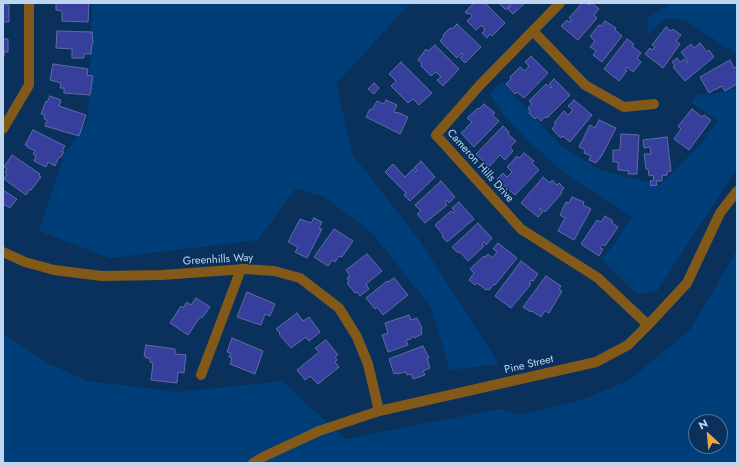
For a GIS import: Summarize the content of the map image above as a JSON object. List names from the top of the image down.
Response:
{
  "streets": {
    "street": ["Cameron Hills Drive", "Greenhills Way", "Pine Street"]
  },
  "crossings": [
    ["Cameron Hills Drive", "Pine Street"],
    ["Greenhills Way", "Pine Street"]
  ],
  "north": "top left"
}
